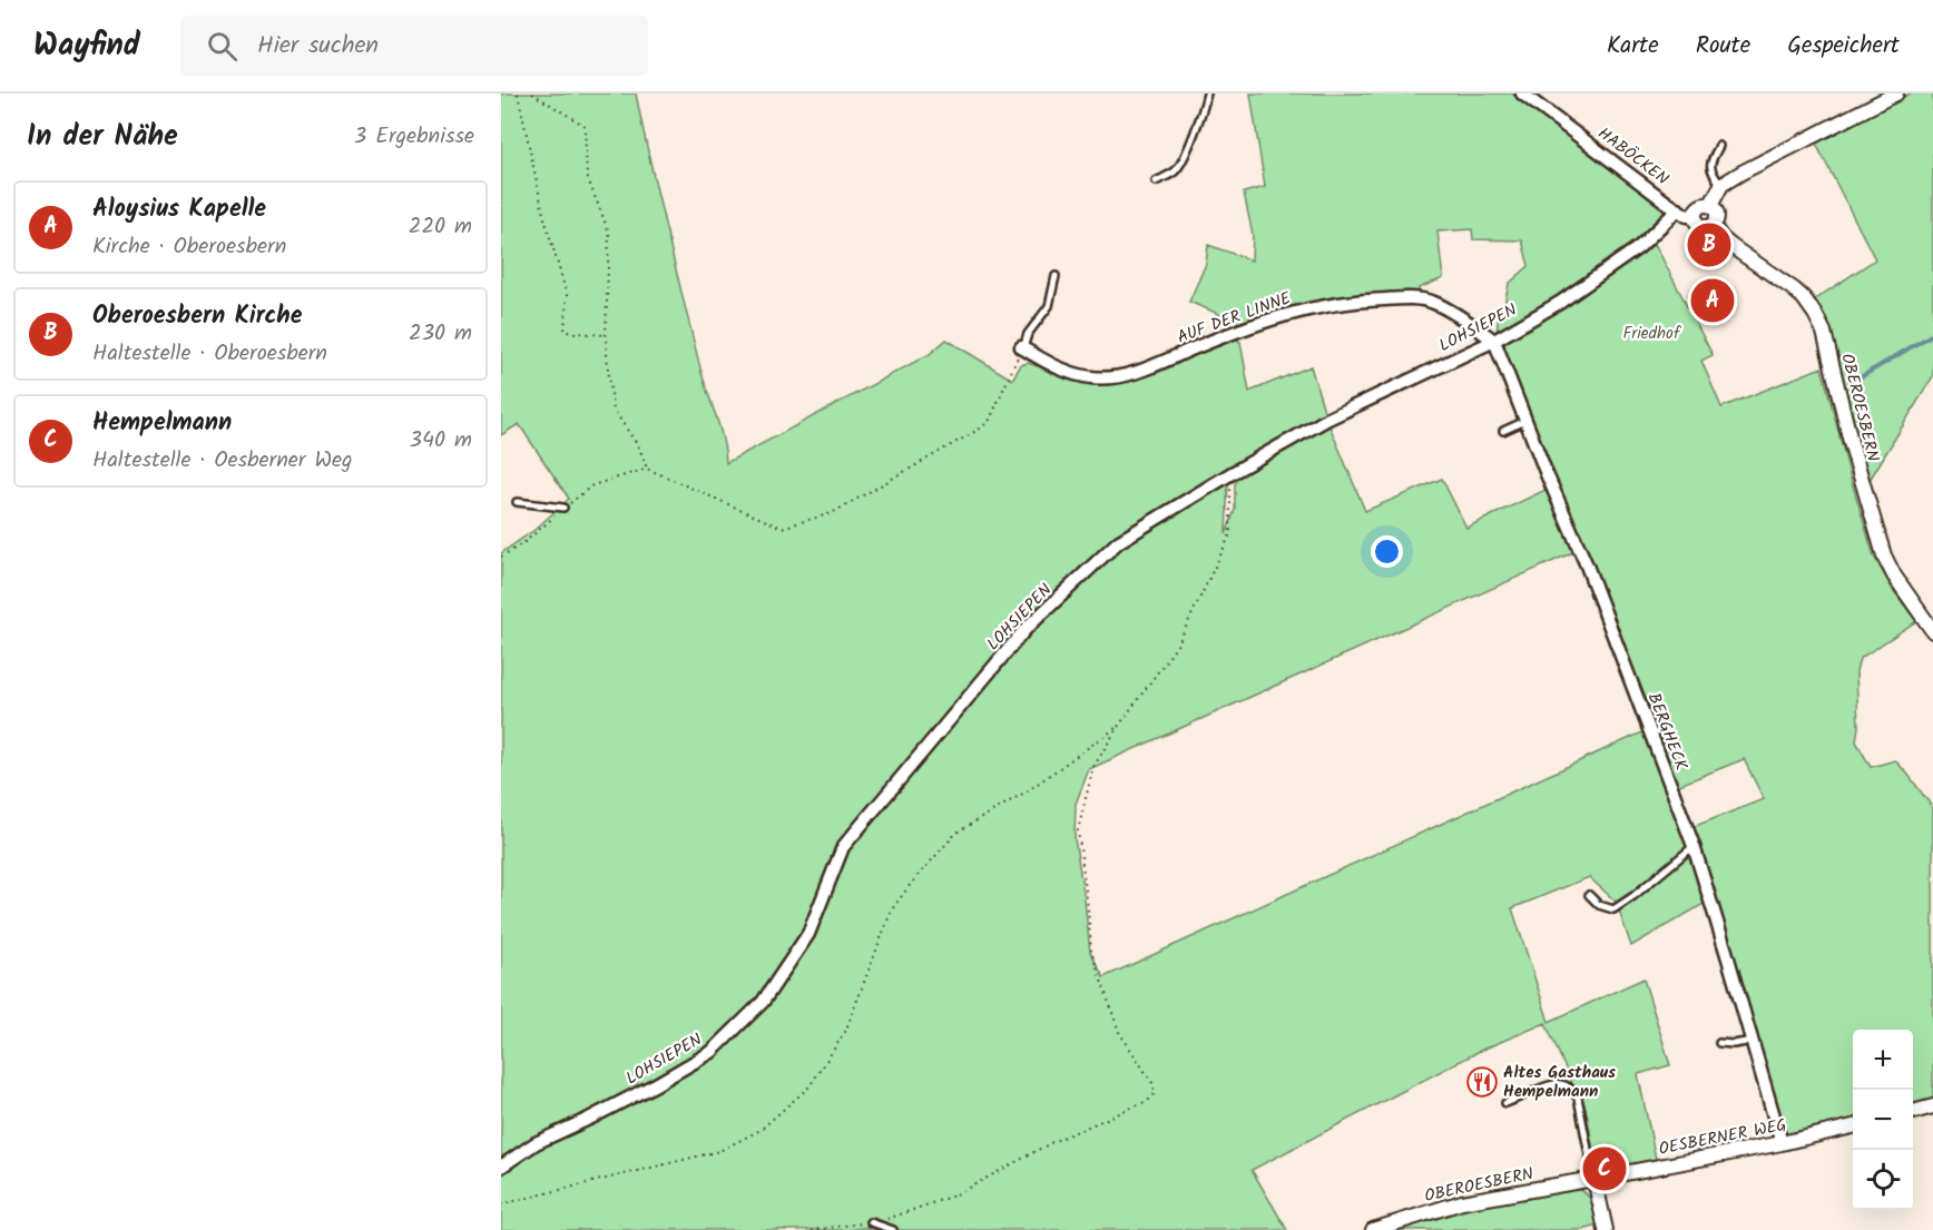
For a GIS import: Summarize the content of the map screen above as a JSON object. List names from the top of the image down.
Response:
{
  "streets": {
    "street": [
      "HABÖCKEN",
      "AUF DER LINNE",
      "LOHSIEPEN",
      "OBEROESBERN",
      "BERGHECK",
      "OESBERNER WEG"
    ]
  },
  "crossings": [
    ["HABÖCKEN", "LOHSIEPEN"],
    ["HABÖCKEN", "OBEROESBERN"],
    ["AUF DER LINNE", "LOHSIEPEN"],
    ["AUF DER LINNE", "BERGHECK"],
    ["LOHSIEPEN", "BERGHECK"],
    ["OBEROESBERN", "OESBERNER WEG"],
    ["BERGHECK", "OESBERNER WEG"]
  ],
  "parks": ["Friedhof"],
  "places": {
    "restaurant": ["Altes Gasthaus Hempelmann"]
  },
  "page": {
    "header": "Wayfind",
    "search": "Hier suchen",
    "nav": ["Karte", "Route", "Gespeichert"],
    "heading": ["In der Nähe", "3 Ergebnisse"],
    "list": [
      {
        "mark": "A",
        "name": "Aloysius Kapelle",
        "note": "Kirche · Oberoesbern",
        "value": "220 m"
      },
      {
        "mark": "B",
        "name": "Oberoesbern Kirche",
        "note": "Haltestelle · Oberoesbern",
        "value": "230 m"
      },
      {
        "mark": "C",
        "name": "Hempelmann",
        "note": "Haltestelle · Oesberner Weg",
        "value": "340 m"
      }
    ],
    "pins": ["B", "A", "C"],
    "map_buttons": ["+", "−"]
  }
}
